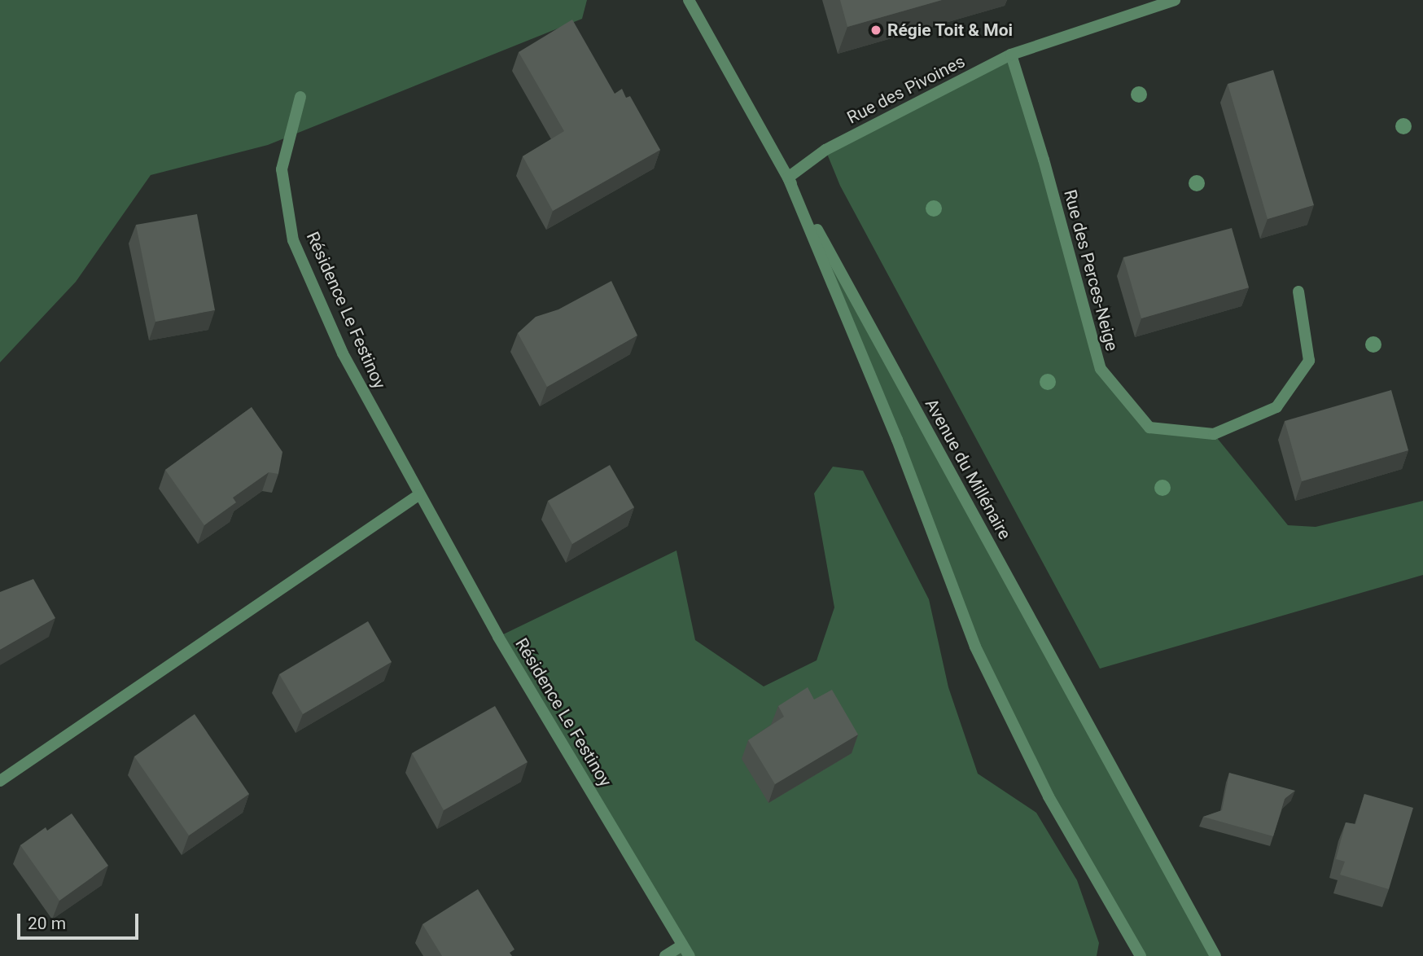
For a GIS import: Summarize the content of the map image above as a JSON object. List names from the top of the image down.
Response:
{
  "streets": {
    "street": [
      "Rue des Pivoines",
      "Rue des Perces-Neige",
      "Résidence Le Festinoy",
      "Avenue du Millénaire"
    ]
  },
  "crossings": [
    ["Rue des Pivoines", "Rue des Perces-Neige"],
    ["Rue des Pivoines", "Avenue du Millénaire"]
  ],
  "places": ["Régie Toit & Moi"],
  "scale_bar": "20 m"
}
